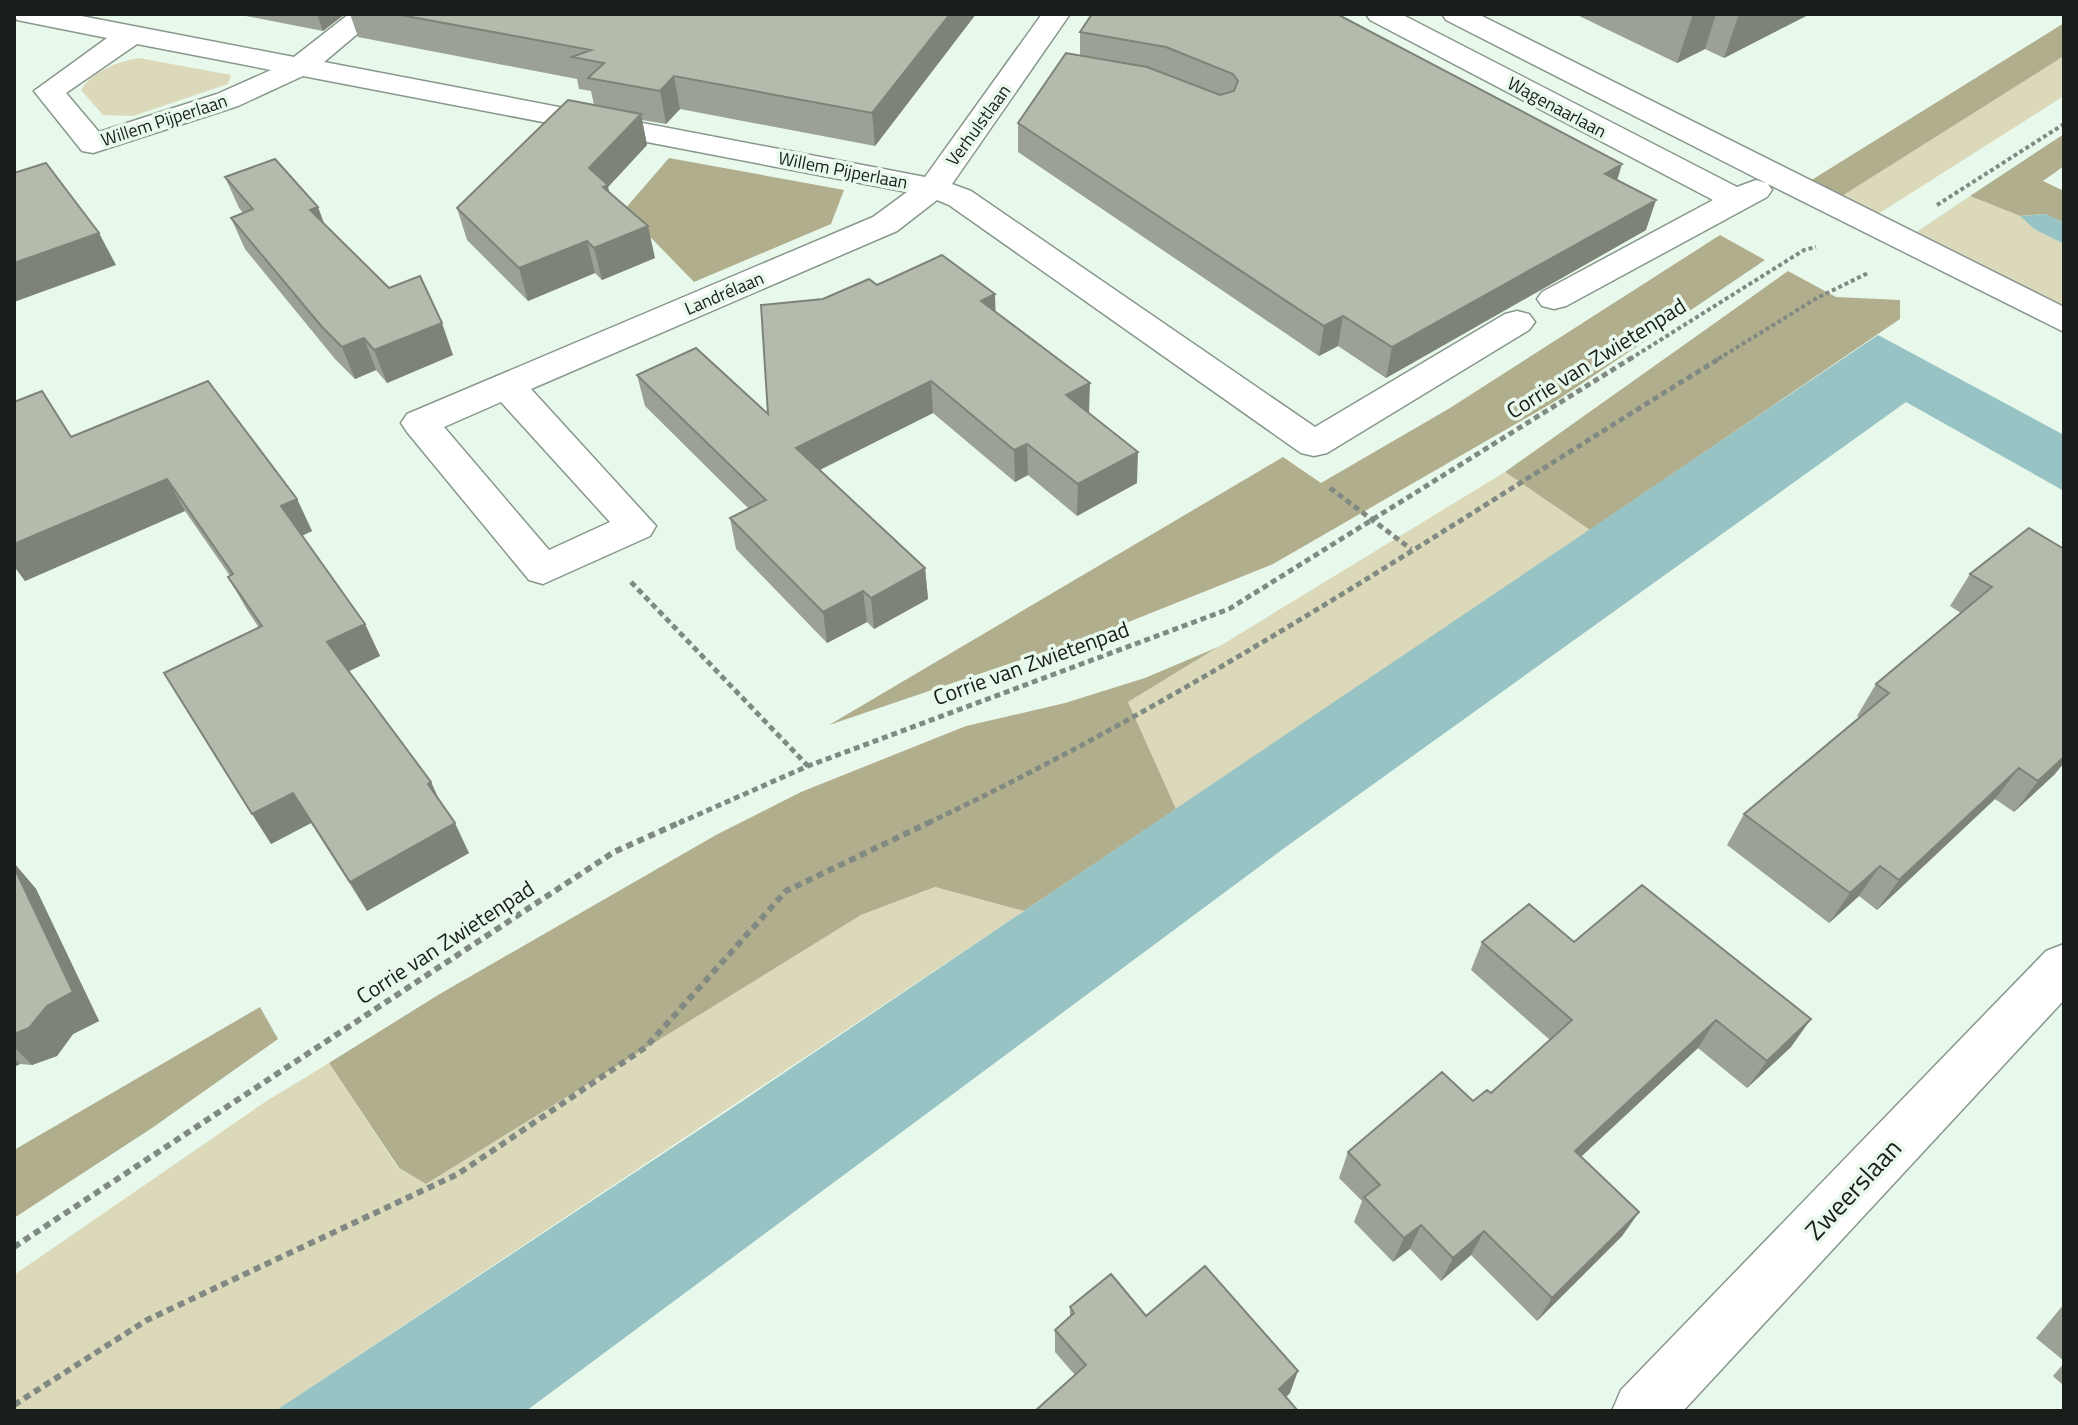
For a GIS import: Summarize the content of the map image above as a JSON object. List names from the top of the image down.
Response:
{
  "streets": {
    "street": [
      "Wagenaarlaan",
      "Willem Pijperlaan",
      "Verhulstlaan",
      "Landrélaan",
      "Zweerslaan"
    ],
    "path": ["Corrie van Zwietenpad"]
  },
  "crossings": [
    ["Wagenaarlaan", "Corrie van Zwietenpad"],
    ["Willem Pijperlaan", "Verhulstlaan"],
    ["Willem Pijperlaan", "Landrélaan"],
    ["Verhulstlaan", "Landrélaan"]
  ]
}
